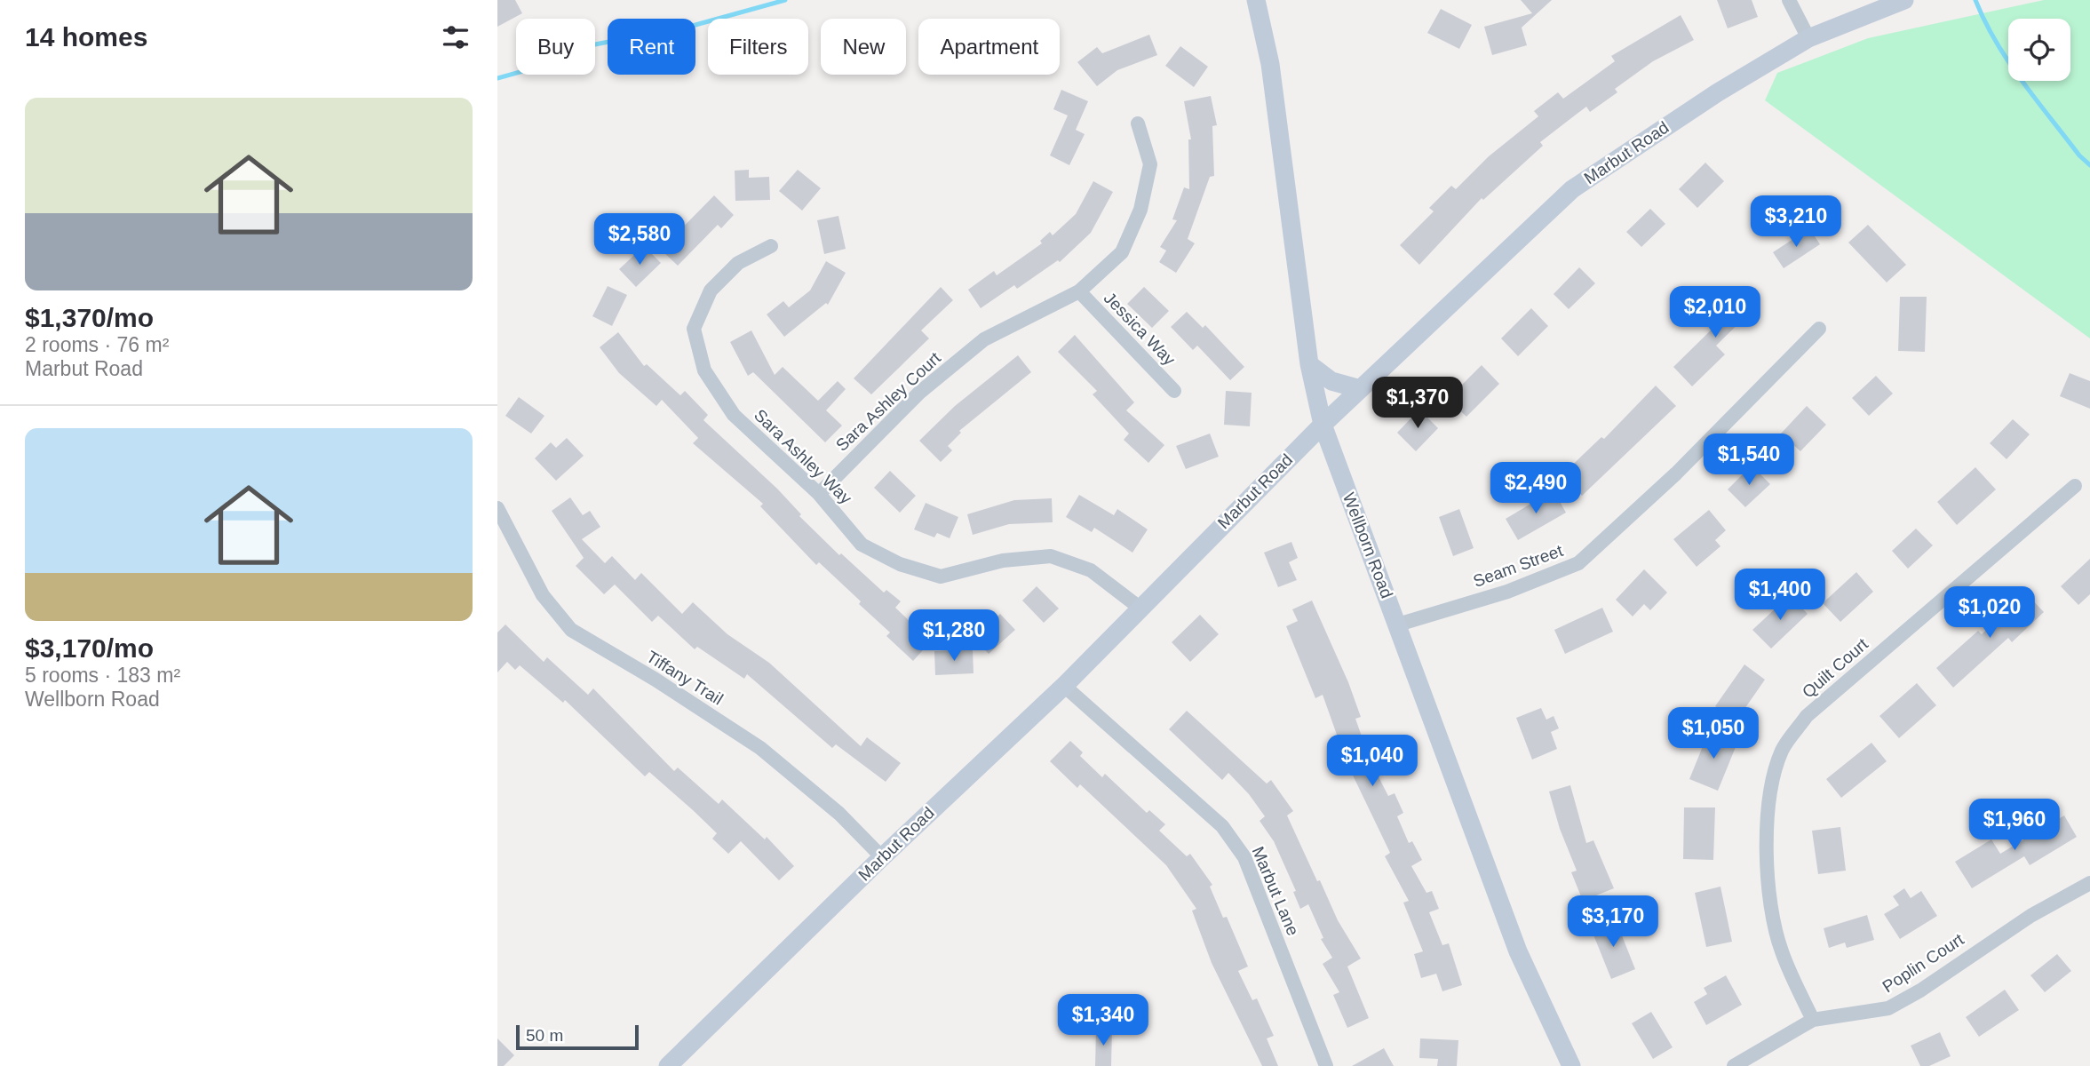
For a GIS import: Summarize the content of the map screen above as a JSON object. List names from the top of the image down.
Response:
{
  "streets": {
    "street": [
      "Marbut Road",
      "Jessica Way",
      "Sara Ashley Court",
      "Sara Ashley Way",
      "Wellborn Road",
      "Seam Street",
      "Quilt Court",
      "Tiffany Trail",
      "Marbut Lane",
      "Poplin Court"
    ]
  },
  "crossings": [
    ["Marbut Road", "Sara Ashley Way"],
    ["Marbut Road", "Wellborn Road"],
    ["Marbut Road", "Tiffany Trail"],
    ["Marbut Road", "Marbut Lane"],
    ["Jessica Way", "Sara Ashley Court"],
    ["Sara Ashley Court", "Sara Ashley Way"],
    ["Wellborn Road", "Seam Street"],
    ["Quilt Court", "Poplin Court"]
  ],
  "scale_bar": "50 m",
  "page": {
    "heading": "14 homes",
    "chip": [
      "Buy",
      "Rent",
      "Filters",
      "New",
      "Apartment"
    ],
    "list": [
      {
        "name": "$1,370/mo",
        "note": "2 rooms · 76 m² · Marbut Road"
      },
      {
        "name": "$3,170/mo",
        "note": "5 rooms · 183 m² · Wellborn Road"
      }
    ],
    "price": [
      "$3,210",
      "$2,580",
      "$2,010",
      "$1,370",
      "$1,540",
      "$2,490",
      "$1,400",
      "$1,020",
      "$1,280",
      "$1,050",
      "$1,040",
      "$1,960",
      "$3,170",
      "$1,340"
    ],
    "scale": "50 m"
  }
}
